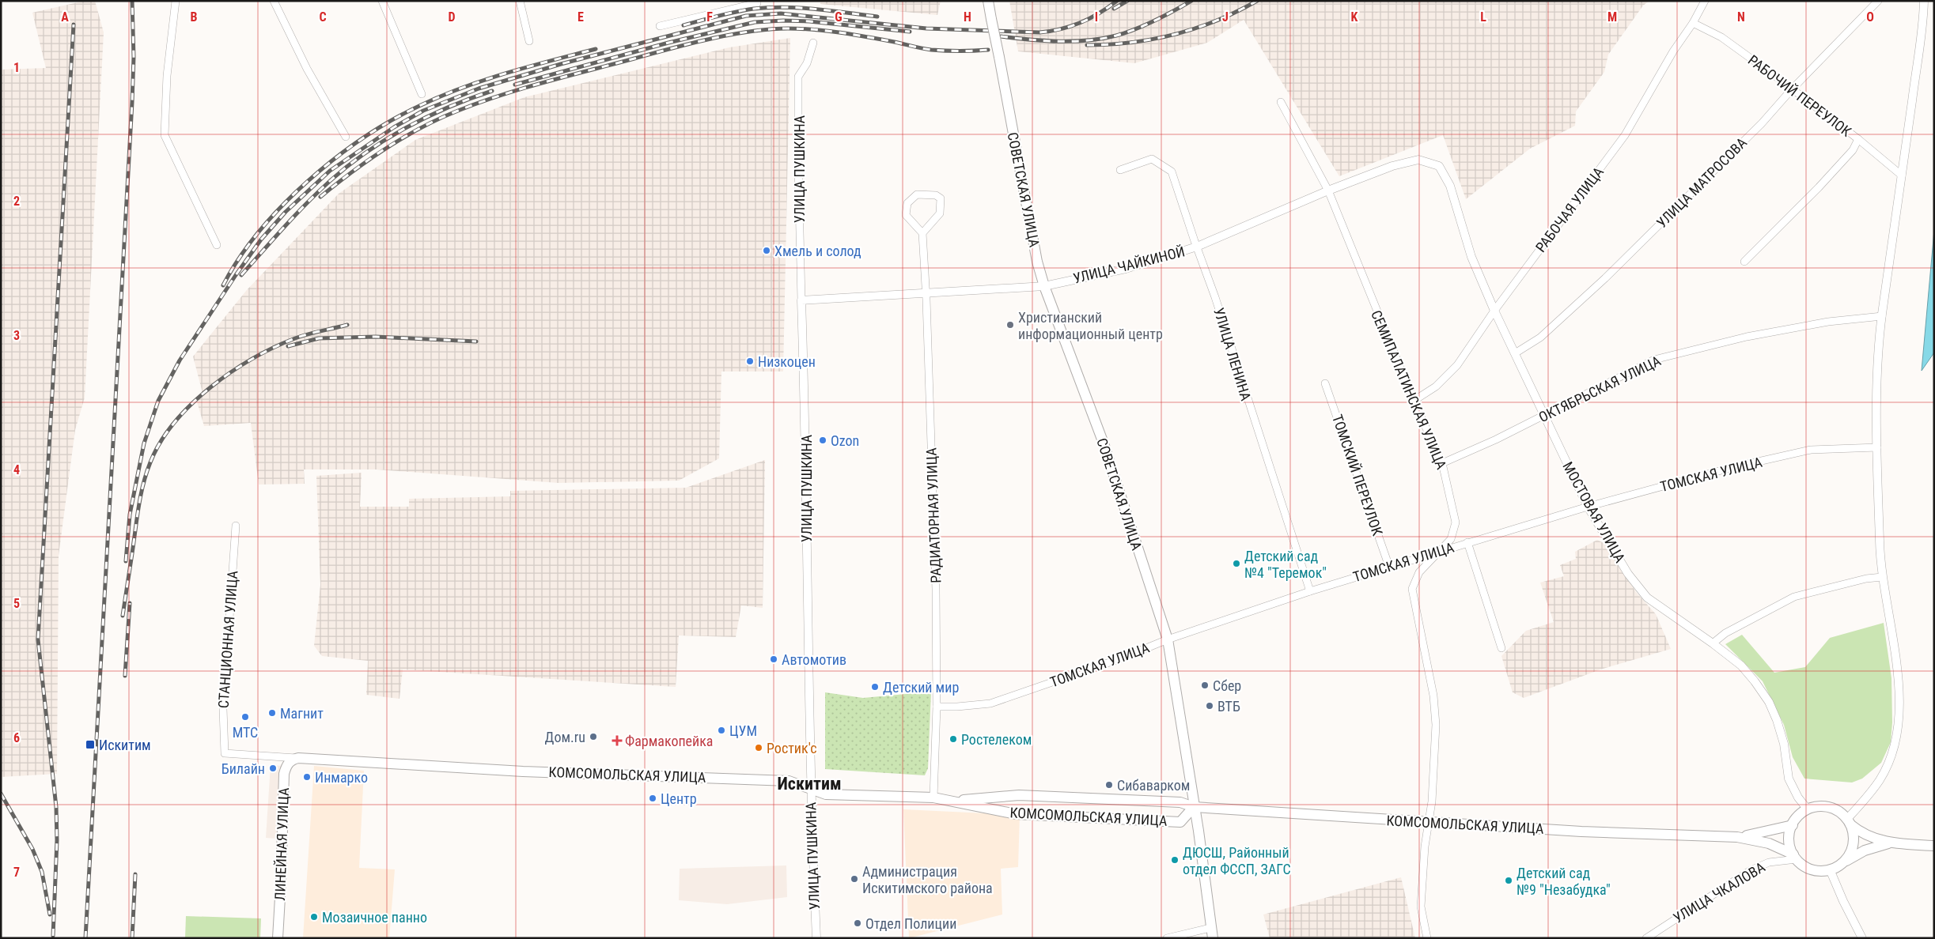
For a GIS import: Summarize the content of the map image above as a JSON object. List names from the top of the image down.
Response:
{
  "streets": {
    "main road": ["СОВЕТСКАЯ УЛИЦА", "КОМСОМОЛЬСКАЯ УЛИЦА", "ЛИНЕЙНАЯ УЛИЦА"],
    "street": [
      "РАБОЧИЙ ПЕРЕУЛОК",
      "УЛИЦА ПУШКИНА",
      "УЛИЦА МАТРОСОВА",
      "РАБОЧАЯ УЛИЦА",
      "УЛИЦА ЧАЙКИНОЙ",
      "УЛИЦА ЛЕНИНА",
      "ОКТЯБРЬСКАЯ УЛИЦА",
      "СЕМИПАЛАТИНСКАЯ УЛИЦА",
      "ТОМСКАЯ УЛИЦА",
      "ТОМСКИЙ ПЕРЕУЛОК",
      "МОСТОВАЯ УЛИЦА",
      "РАДИАТОРНАЯ УЛИЦА",
      "СТАНЦИОННАЯ УЛИЦА",
      "УЛИЦА ЧКАЛОВА"
    ]
  },
  "crossings": [
    ["РАБОЧИЙ ПЕРЕУЛОК", "УЛИЦА МАТРОСОВА"],
    ["РАБОЧИЙ ПЕРЕУЛОК", "РАБОЧАЯ УЛИЦА"],
    ["УЛИЦА ПУШКИНА", "УЛИЦА ЧАЙКИНОЙ"],
    ["УЛИЦА ПУШКИНА", "КОМСОМОЛЬСКАЯ УЛИЦА"],
    ["УЛИЦА МАТРОСОВА", "МОСТОВАЯ УЛИЦА"],
    ["СОВЕТСКАЯ УЛИЦА", "УЛИЦА ЧАЙКИНОЙ"],
    ["СОВЕТСКАЯ УЛИЦА", "ТОМСКАЯ УЛИЦА"],
    ["СОВЕТСКАЯ УЛИЦА", "КОМСОМОЛЬСКАЯ УЛИЦА"],
    ["РАБОЧАЯ УЛИЦА", "СЕМИПАЛАТИНСКАЯ УЛИЦА"],
    ["РАБОЧАЯ УЛИЦА", "МОСТОВАЯ УЛИЦА"],
    ["УЛИЦА ЧАЙКИНОЙ", "УЛИЦА ЛЕНИНА"],
    ["УЛИЦА ЧАЙКИНОЙ", "СЕМИПАЛАТИНСКАЯ УЛИЦА"],
    ["УЛИЦА ЧАЙКИНОЙ", "МОСТОВАЯ УЛИЦА"],
    ["УЛИЦА ЧАЙКИНОЙ", "РАДИАТОРНАЯ УЛИЦА"],
    ["УЛИЦА ЛЕНИНА", "ТОМСКАЯ УЛИЦА"],
    ["ОКТЯБРЬСКАЯ УЛИЦА", "СЕМИПАЛАТИНСКАЯ УЛИЦА"],
    ["ОКТЯБРЬСКАЯ УЛИЦА", "МОСТОВАЯ УЛИЦА"],
    ["СЕМИПАЛАТИНСКАЯ УЛИЦА", "ТОМСКАЯ УЛИЦА"],
    ["СЕМИПАЛАТИНСКАЯ УЛИЦА", "КОМСОМОЛЬСКАЯ УЛИЦА"],
    ["ТОМСКАЯ УЛИЦА", "ТОМСКИЙ ПЕРЕУЛОК"],
    ["ТОМСКАЯ УЛИЦА", "МОСТОВАЯ УЛИЦА"],
    ["ТОМСКАЯ УЛИЦА", "РАДИАТОРНАЯ УЛИЦА"],
    ["МОСТОВАЯ УЛИЦА", "КОМСОМОЛЬСКАЯ УЛИЦА"],
    ["МОСТОВАЯ УЛИЦА", "УЛИЦА ЧКАЛОВА"],
    ["РАДИАТОРНАЯ УЛИЦА", "КОМСОМОЛЬСКАЯ УЛИЦА"],
    ["СТАНЦИОННАЯ УЛИЦА", "КОМСОМОЛЬСКАЯ УЛИЦА"],
    ["СТАНЦИОННАЯ УЛИЦА", "ЛИНЕЙНАЯ УЛИЦА"],
    ["КОМСОМОЛЬСКАЯ УЛИЦА", "ЛИНЕЙНАЯ УЛИЦА"],
    ["КОМСОМОЛЬСКАЯ УЛИЦА", "УЛИЦА ЧКАЛОВА"]
  ],
  "districts": ["Искитим"],
  "places": {
    "other": [
      "Хмель и солод",
      "Христианский информационный центр",
      "Низкоцен",
      "Ozon",
      "Детский сад №4 \"Теремок\"",
      "Автомотив",
      "Сбер",
      "Детский мир",
      "ВТБ",
      "Магнит",
      "МТС",
      "ЦУМ",
      "Дом.ru",
      "Ростелеком",
      "Ростик'с",
      "Билайн",
      "Инмарко",
      "Сибаварком",
      "Центр",
      "ДЮСШ, Районный отдел ФССП, ЗАГС",
      "Администрация Искитимского района",
      "Детский сад №9 \"Незабудка\"",
      "Мозаичное панно",
      "Отдел Полиции"
    ],
    "health": ["Фармакопейка"],
    "transit": ["Искитим"]
  },
  "grid": {
    "columns": [
      "A",
      "B",
      "C",
      "D",
      "E",
      "F",
      "G",
      "H",
      "I",
      "J",
      "K",
      "L",
      "M",
      "N",
      "O"
    ],
    "rows": [
      "1",
      "2",
      "3",
      "4",
      "5",
      "6",
      "7"
    ]
  }
}
